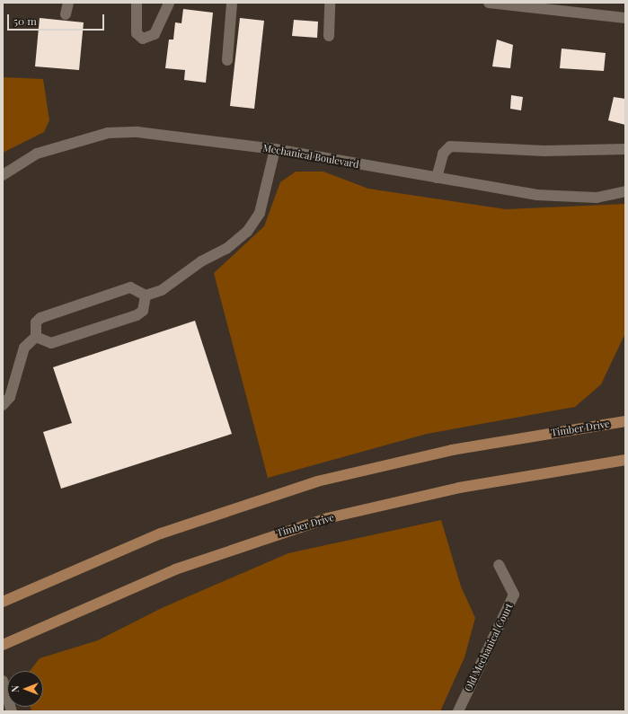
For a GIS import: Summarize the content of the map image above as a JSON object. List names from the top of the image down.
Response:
{
  "streets": {
    "main road": ["Timber Drive"],
    "street": ["Mechanical Boulevard", "Old Mechanical Court"]
  },
  "scale_bar": "50 m",
  "north": "left"
}
